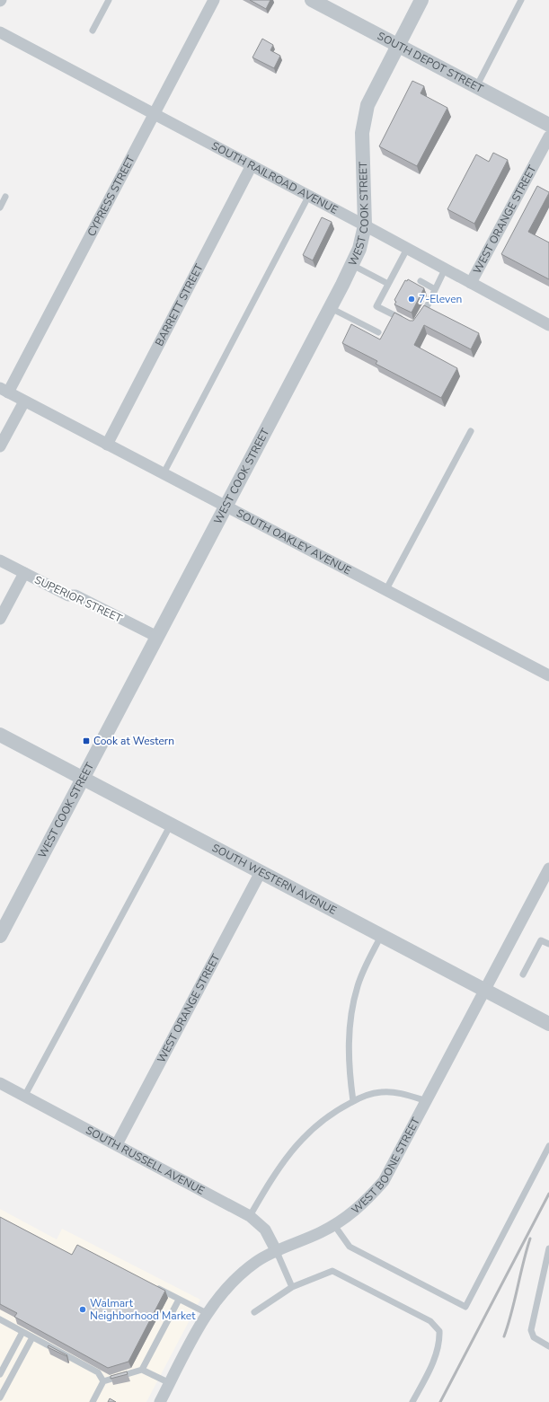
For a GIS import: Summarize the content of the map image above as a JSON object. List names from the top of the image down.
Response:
{
  "streets": {
    "street": [
      "SOUTH DEPOT STREET",
      "SOUTH RAILROAD AVENUE",
      "CYPRESS STREET",
      "WEST COOK STREET",
      "WEST ORANGE STREET",
      "BARRETT STREET",
      "SOUTH OAKLEY AVENUE",
      "SUPERIOR STREET",
      "SOUTH WESTERN AVENUE",
      "SOUTH RUSSELL AVENUE",
      "WEST BOONE STREET"
    ]
  },
  "crossings": [
    ["SOUTH DEPOT STREET", "WEST COOK STREET"],
    ["SOUTH RAILROAD AVENUE", "CYPRESS STREET"],
    ["SOUTH RAILROAD AVENUE", "WEST COOK STREET"],
    ["SOUTH RAILROAD AVENUE", "WEST ORANGE STREET"],
    ["SOUTH RAILROAD AVENUE", "BARRETT STREET"],
    ["CYPRESS STREET", "SOUTH OAKLEY AVENUE"],
    ["WEST COOK STREET", "SOUTH OAKLEY AVENUE"],
    ["WEST COOK STREET", "SUPERIOR STREET"],
    ["WEST COOK STREET", "SOUTH WESTERN AVENUE"],
    ["WEST ORANGE STREET", "SOUTH WESTERN AVENUE"],
    ["WEST ORANGE STREET", "SOUTH RUSSELL AVENUE"],
    ["BARRETT STREET", "SOUTH OAKLEY AVENUE"],
    ["SOUTH WESTERN AVENUE", "WEST BOONE STREET"],
    ["SOUTH RUSSELL AVENUE", "WEST BOONE STREET"]
  ],
  "places": {
    "other": ["7-Eleven", "Walmart Neighborhood Market"],
    "transit": ["Cook at Western"]
  }
}
